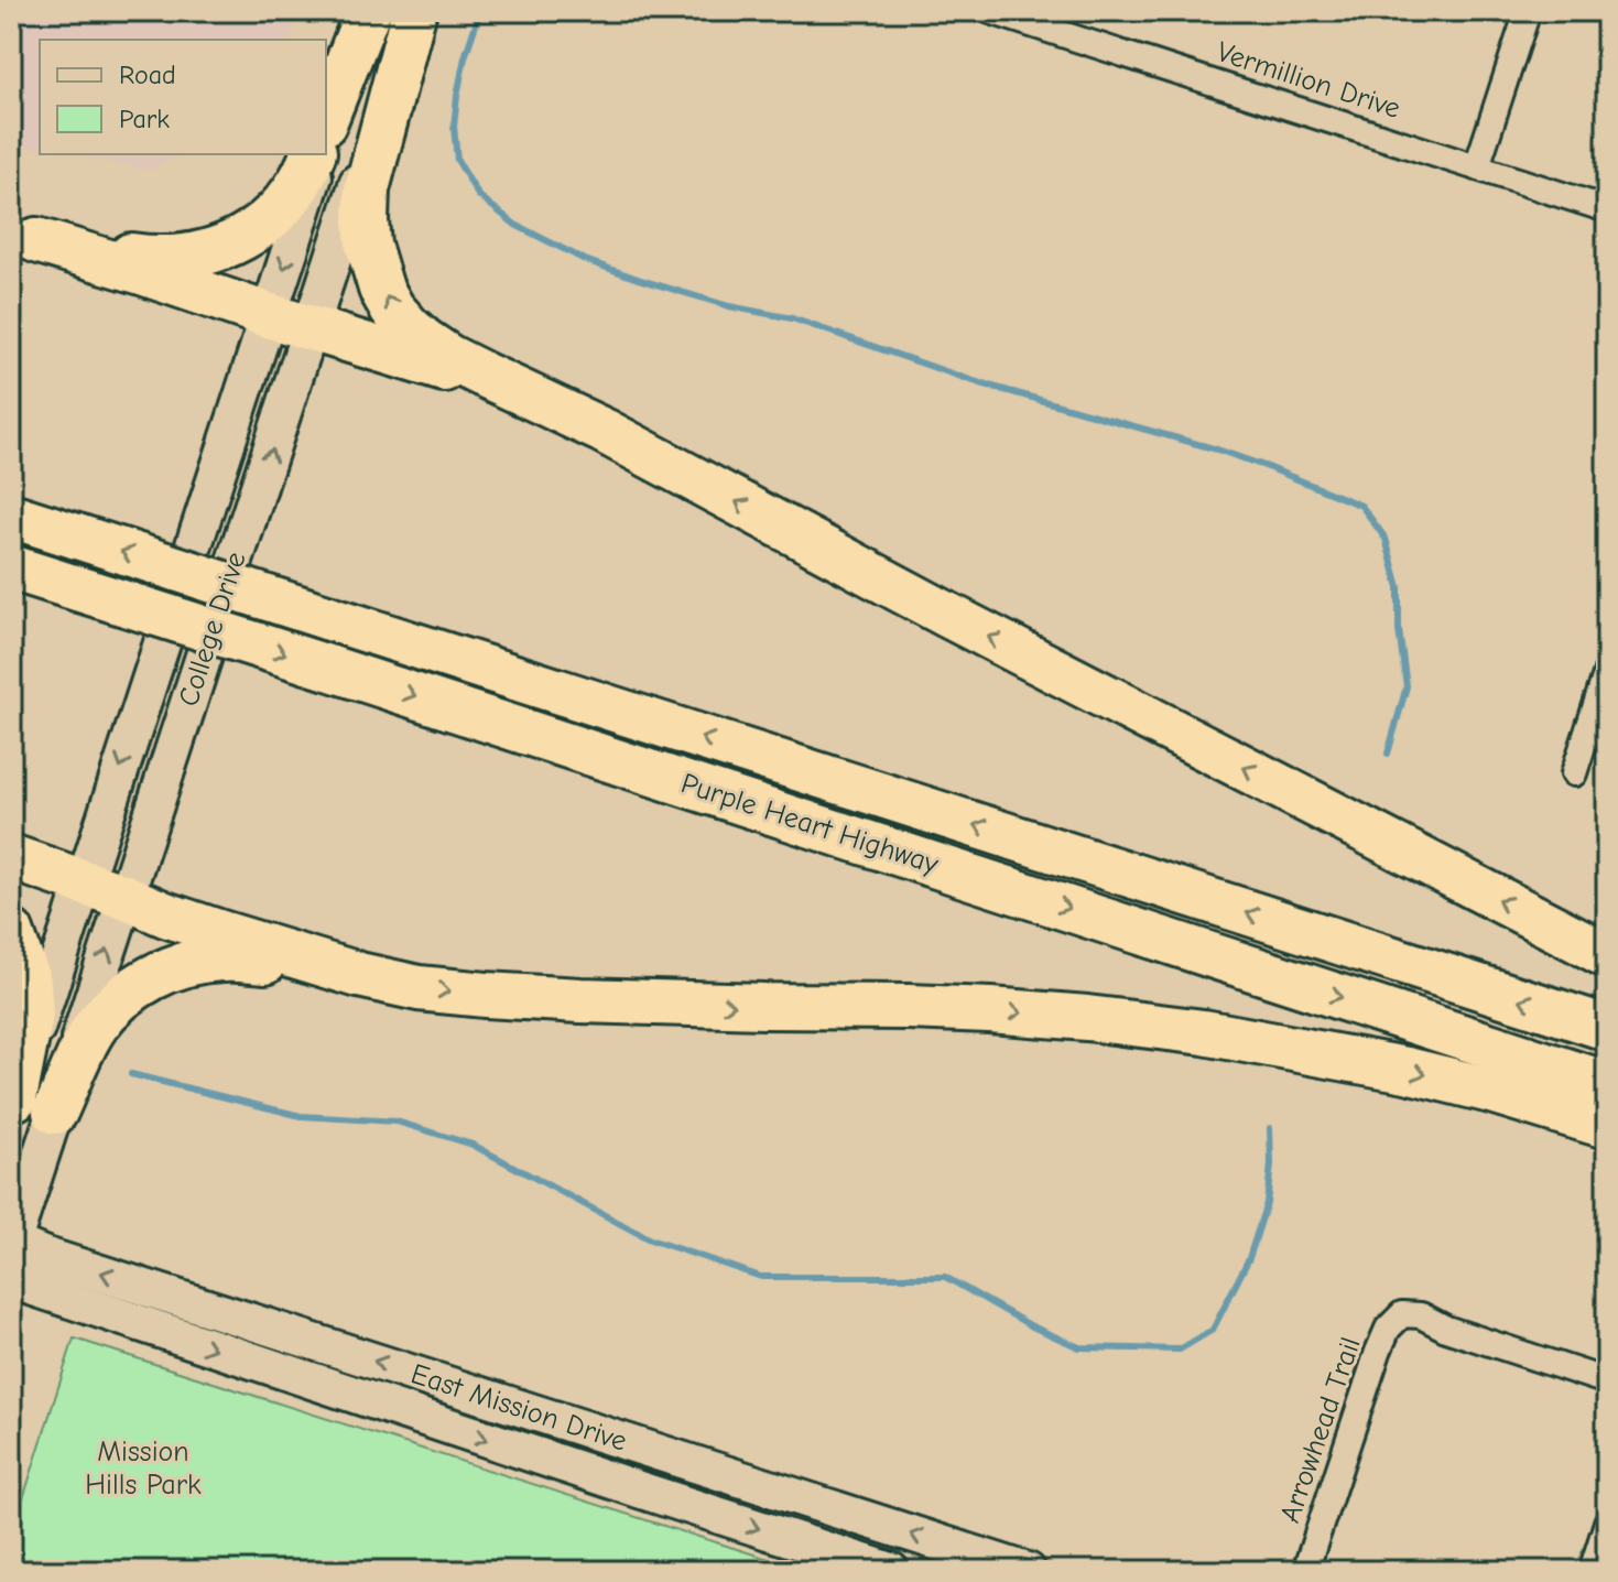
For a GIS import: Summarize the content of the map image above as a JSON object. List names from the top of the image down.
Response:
{
  "streets": {
    "highway": ["Purple Heart Highway"],
    "main road": ["College Drive", "East Mission Drive"],
    "street": ["Vermillion Drive", "Arrowhead Trail"]
  },
  "crossings": [
    ["College Drive", "East Mission Drive"]
  ],
  "parks": ["Mission Hills Park"],
  "legend": ["Road", "Park"]
}
